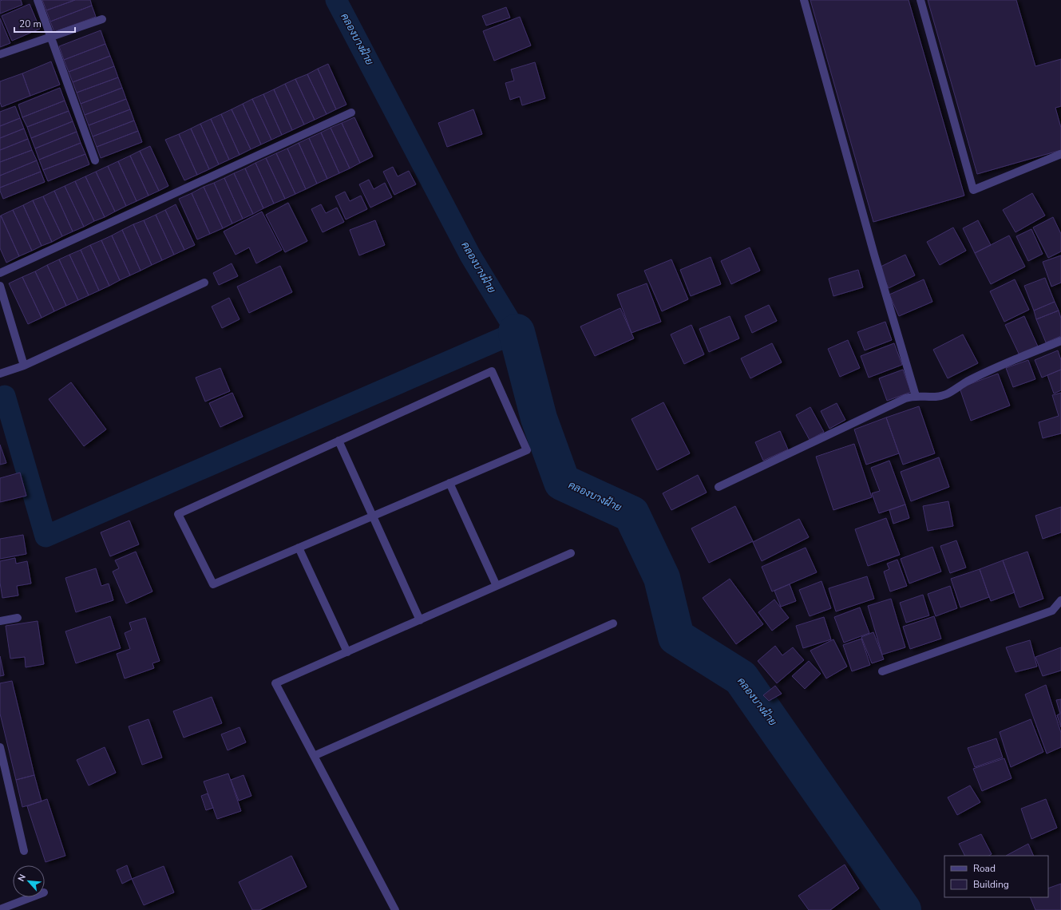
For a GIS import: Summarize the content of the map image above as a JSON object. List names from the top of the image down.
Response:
{
  "water": ["คลองบางฝ้าย"],
  "legend": ["Road", "Building"],
  "scale_bar": "20 m",
  "north": "top left"
}
